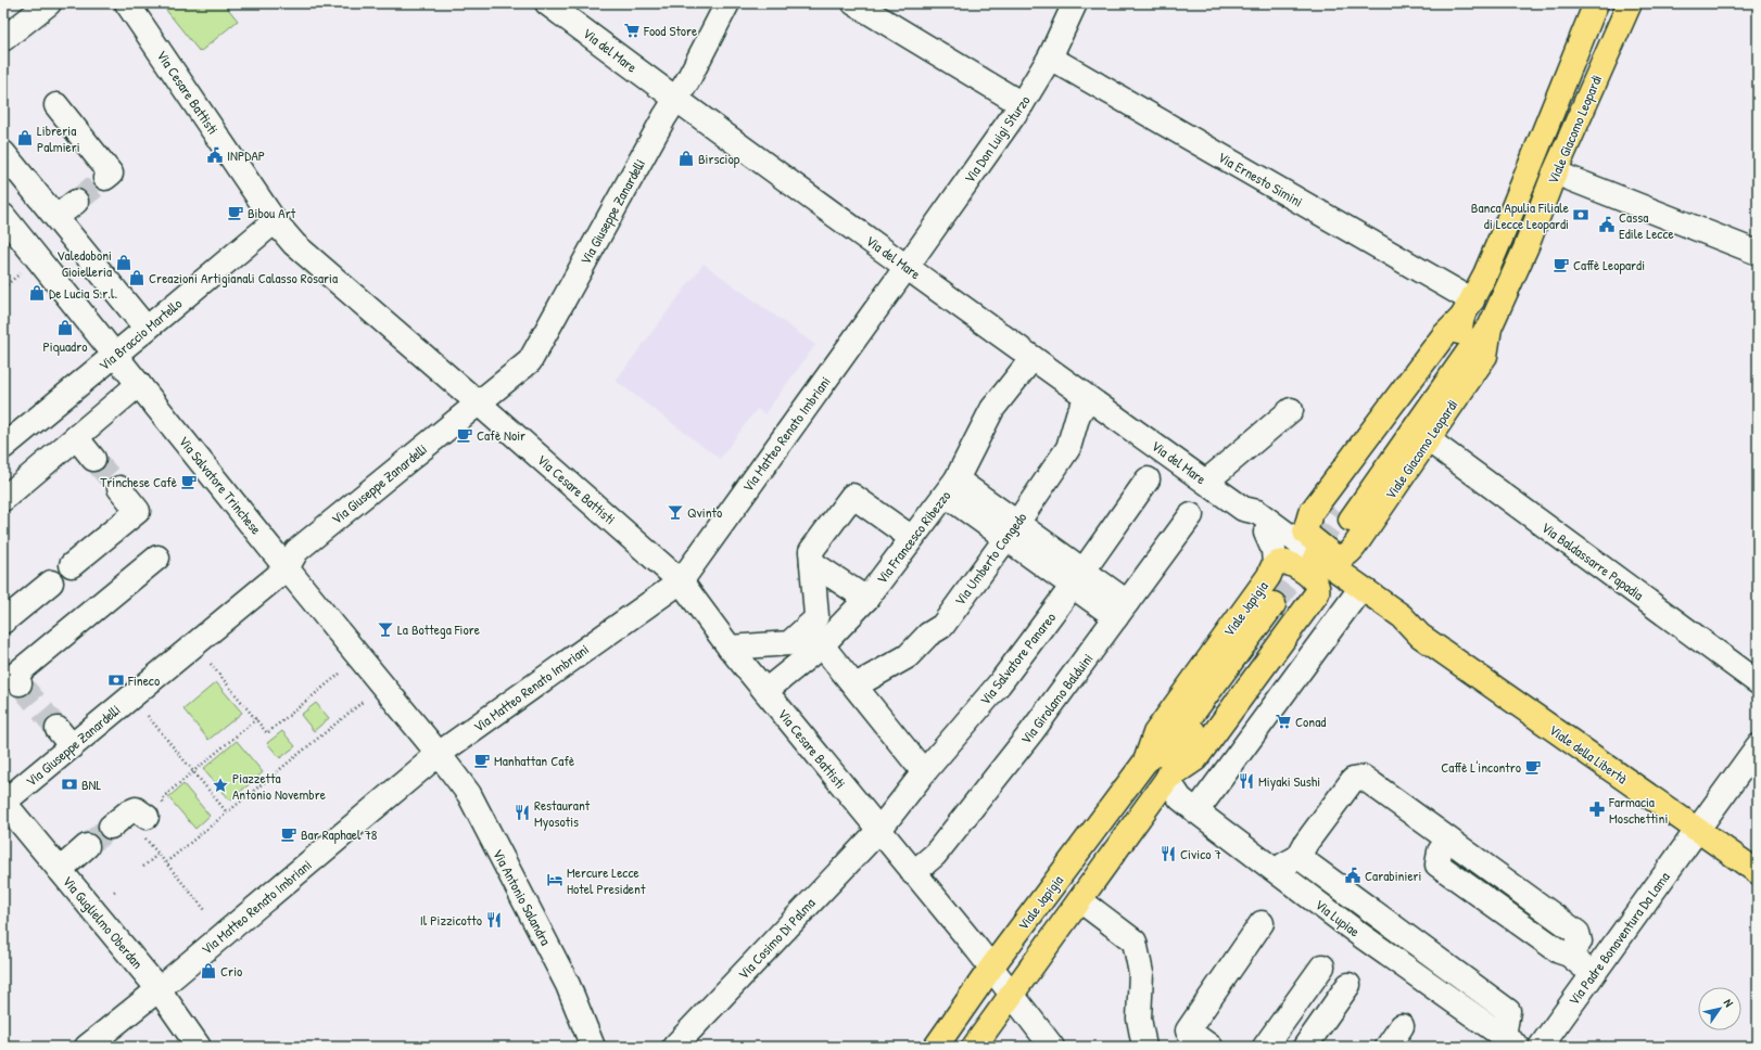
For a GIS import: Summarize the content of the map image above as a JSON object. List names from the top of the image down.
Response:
{
  "streets": {
    "main road": ["Viale Giacomo Leopardi", "Viale Japigia", "Viale della Libertà"],
    "street": [
      "Via del Mare",
      "Via Cesare Battisti",
      "Via Don Luigi Sturzo",
      "Via Ernesto Simini",
      "Via Giuseppe Zanardelli",
      "Via Braccio Martello",
      "Via Matteo Renato Imbriani",
      "Via Salvatore Trinchese",
      "Via Francesco Ribezzo",
      "Via Umberto Congedo",
      "Via Baldassarre Papadia",
      "Via Salvatore Panareo",
      "Via Girolamo Balduini",
      "Via Antonio Salandra",
      "Via Lupiae",
      "Via Guglielmo Oberdan",
      "Via Cosimo Di Palma",
      "Via Padre Bonaventura Da Lama"
    ]
  },
  "crossings": [
    ["Via del Mare", "Via Don Luigi Sturzo"],
    ["Via del Mare", "Via Giuseppe Zanardelli"],
    ["Via del Mare", "Via Matteo Renato Imbriani"],
    ["Via del Mare", "Via Francesco Ribezzo"],
    ["Via del Mare", "Via Umberto Congedo"],
    ["Via del Mare", "Viale della Libertà"],
    ["Via Cesare Battisti", "Via Giuseppe Zanardelli"],
    ["Via Cesare Battisti", "Via Braccio Martello"],
    ["Via Cesare Battisti", "Via Matteo Renato Imbriani"],
    ["Via Cesare Battisti", "Via Francesco Ribezzo"],
    ["Via Cesare Battisti", "Viale Japigia"],
    ["Via Cesare Battisti", "Via Salvatore Panareo"],
    ["Via Cesare Battisti", "Via Girolamo Balduini"],
    ["Via Cesare Battisti", "Via Cosimo Di Palma"],
    ["Viale Giacomo Leopardi", "Via Ernesto Simini"],
    ["Viale Giacomo Leopardi", "Via Baldassarre Papadia"],
    ["Via Don Luigi Sturzo", "Via Ernesto Simini"],
    ["Via Don Luigi Sturzo", "Via Matteo Renato Imbriani"],
    ["Via Giuseppe Zanardelli", "Via Salvatore Trinchese"],
    ["Via Giuseppe Zanardelli", "Via Guglielmo Oberdan"],
    ["Via Braccio Martello", "Via Salvatore Trinchese"],
    ["Via Matteo Renato Imbriani", "Via Salvatore Trinchese"],
    ["Via Matteo Renato Imbriani", "Via Antonio Salandra"],
    ["Via Matteo Renato Imbriani", "Via Guglielmo Oberdan"],
    ["Via Salvatore Trinchese", "Via Antonio Salandra"],
    ["Viale Japigia", "Via Lupiae"],
    ["Via Salvatore Panareo", "Via Cosimo Di Palma"],
    ["Viale della Libertà", "Via Padre Bonaventura Da Lama"]
  ],
  "places": {
    "supermarket": ["Food Store", "Conad"],
    "shop": [
      "Libreria Palmieri",
      "Birsciop",
      "Valedoboni Gioielleria",
      "Creazioni Artigianali Calasso Rosaria",
      "De Lucia S.r.l.",
      "Piquadro",
      "Crio"
    ],
    "public building": ["INPDAP", "Cassa Edile Lecce", "Carabinieri"],
    "cafe": [
      "Bibou Art",
      "Caffè Leopardi",
      "Cafè Noir",
      "Trinchese Cafè",
      "Manhattan Cafè",
      "Caffè L'incontro",
      "Bar Raphael 78"
    ],
    "bank": ["Banca Apulia Filiale di Lecce Leopardi", "Fineco", "BNL"],
    "bar": ["Qvinto", "La Bottega Fiore"],
    "restaurant": [
      "Miyaki Sushi",
      "Restaurant Myosotis",
      "Civico 7",
      "Il Pizzicotto"
    ],
    "place": ["Piazzetta Antonio Novembre"],
    "pharmacy": ["Farmacia Moschettini"],
    "hotel": ["Mercure Lecce Hotel President"]
  },
  "north": "top right"
}
